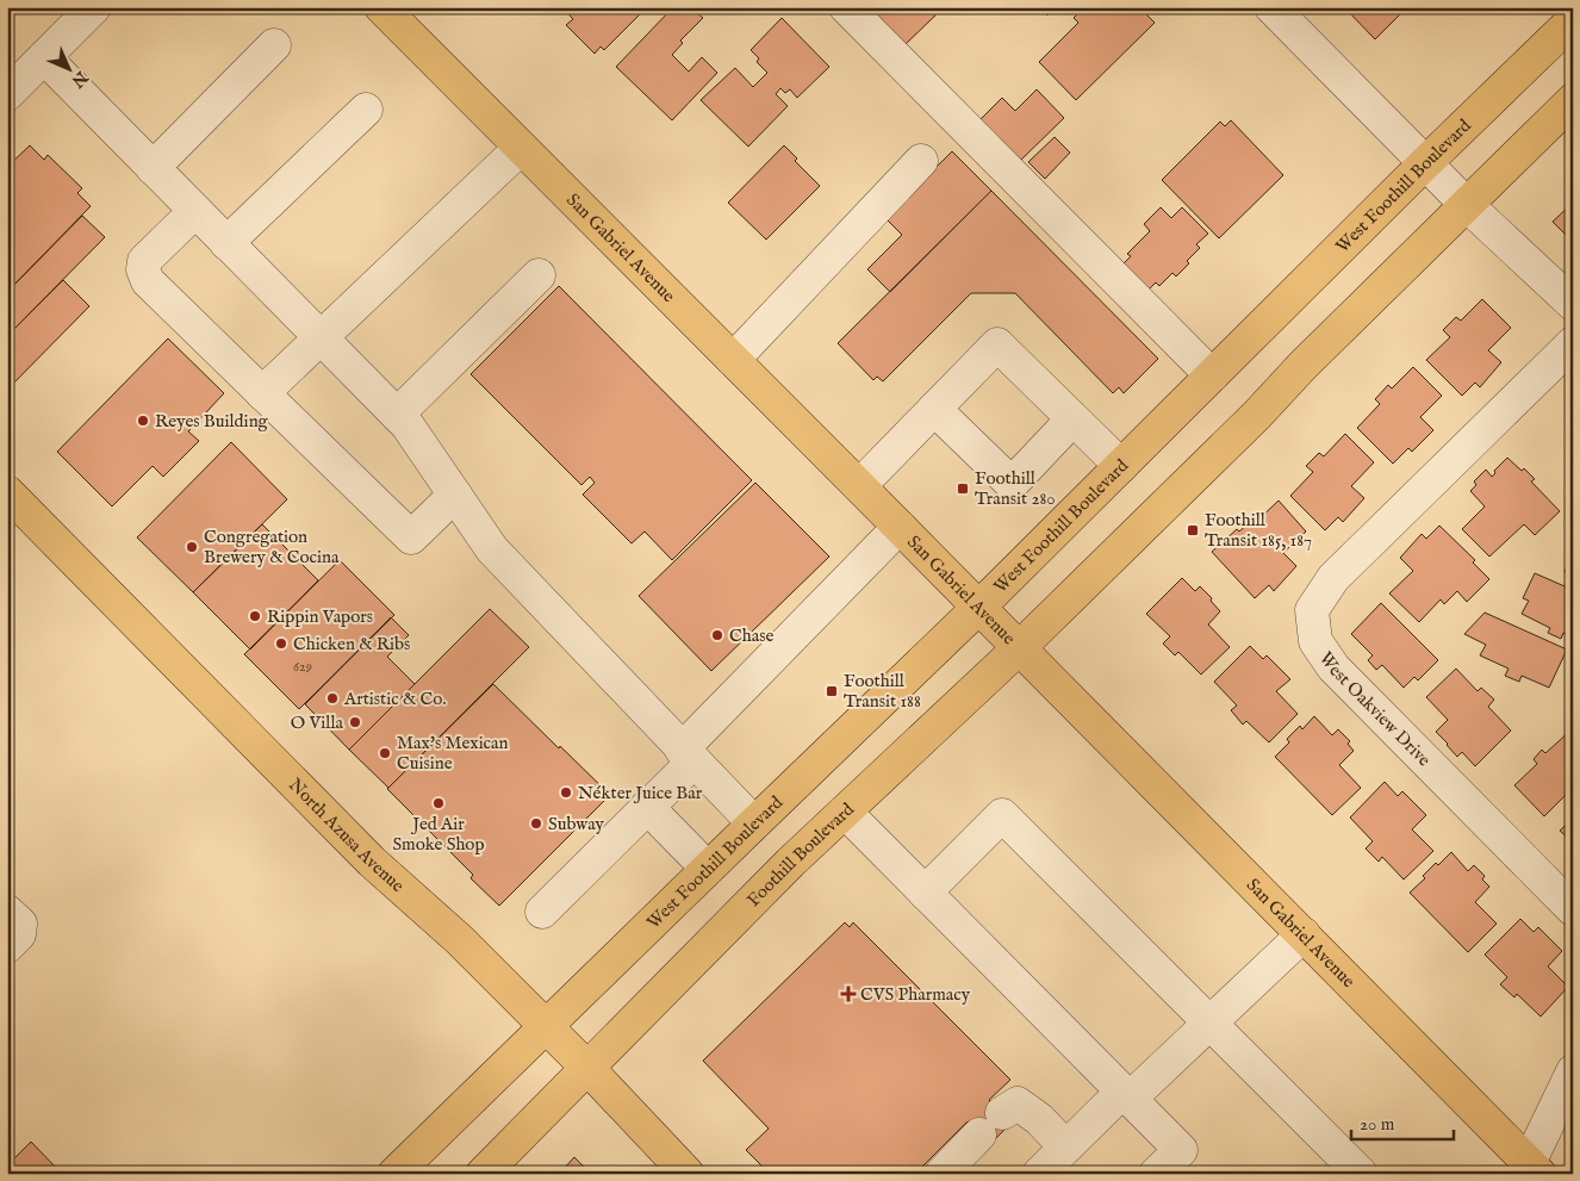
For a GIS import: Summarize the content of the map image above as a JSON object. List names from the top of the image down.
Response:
{
  "streets": {
    "main road": [
      "West Foothill Boulevard",
      "San Gabriel Avenue",
      "North Azusa Avenue",
      "Foothill Boulevard"
    ],
    "street": ["West Oakview Drive"]
  },
  "crossings": [
    ["West Foothill Boulevard", "San Gabriel Avenue"],
    ["West Foothill Boulevard", "North Azusa Avenue"],
    ["San Gabriel Avenue", "Foothill Boulevard"],
    ["North Azusa Avenue", "Foothill Boulevard"]
  ],
  "places": {
    "other": [
      "Reyes Building",
      "Congregation Brewery & Cocina",
      "Rippin Vapors",
      "Chase",
      "Chicken & Ribs",
      "Artistic & Co.",
      "O Villa",
      "Max's Mexican Cuisine",
      "Nékter Juice Bar",
      "Jed Air Smoke Shop",
      "Subway"
    ],
    "transit": ["Foothill Transit 280", "Foothill Transit 185, 187", "Foothill Transit 188"],
    "health": ["CVS Pharmacy"]
  },
  "house_numbers": ["629"],
  "scale_bar": "20 m",
  "north": "bottom right"
}
